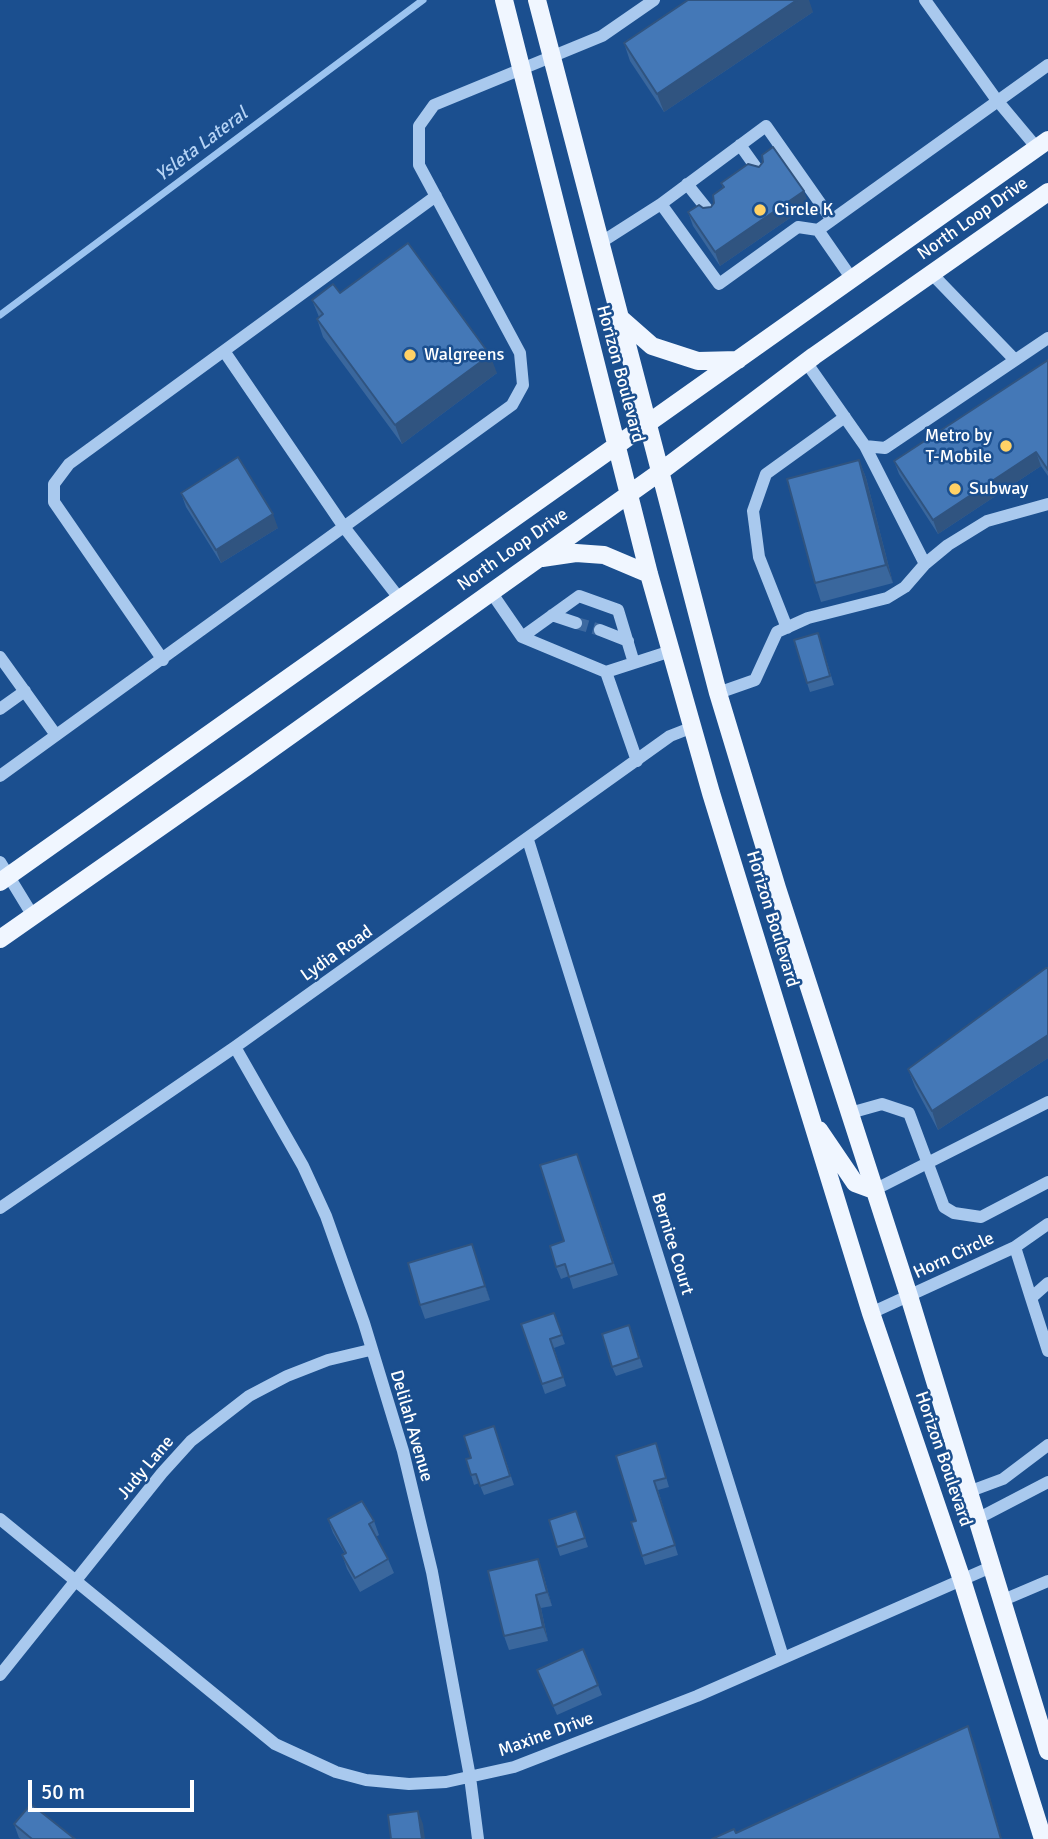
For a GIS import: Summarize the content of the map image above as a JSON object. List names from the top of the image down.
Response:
{
  "streets": {
    "main road": ["North Loop Drive", "Horizon Boulevard"],
    "street": [
      "Lydia Road",
      "Bernice Court",
      "Horn Circle",
      "Delilah Avenue",
      "Judy Lane",
      "Maxine Drive"
    ]
  },
  "crossings": [
    ["North Loop Drive", "Horizon Boulevard"],
    ["Horizon Boulevard", "Lydia Road"],
    ["Horizon Boulevard", "Horn Circle"],
    ["Horizon Boulevard", "Maxine Drive"],
    ["Lydia Road", "Bernice Court"],
    ["Lydia Road", "Delilah Avenue"],
    ["Bernice Court", "Maxine Drive"],
    ["Delilah Avenue", "Judy Lane"],
    ["Delilah Avenue", "Maxine Drive"],
    ["Judy Lane", "Maxine Drive"]
  ],
  "water": ["Ysleta Lateral"],
  "places": [
    "Circle K",
    "Walgreens",
    "Metro by T-Mobile",
    "Subway"
  ],
  "scale_bar": "50 m"
}
